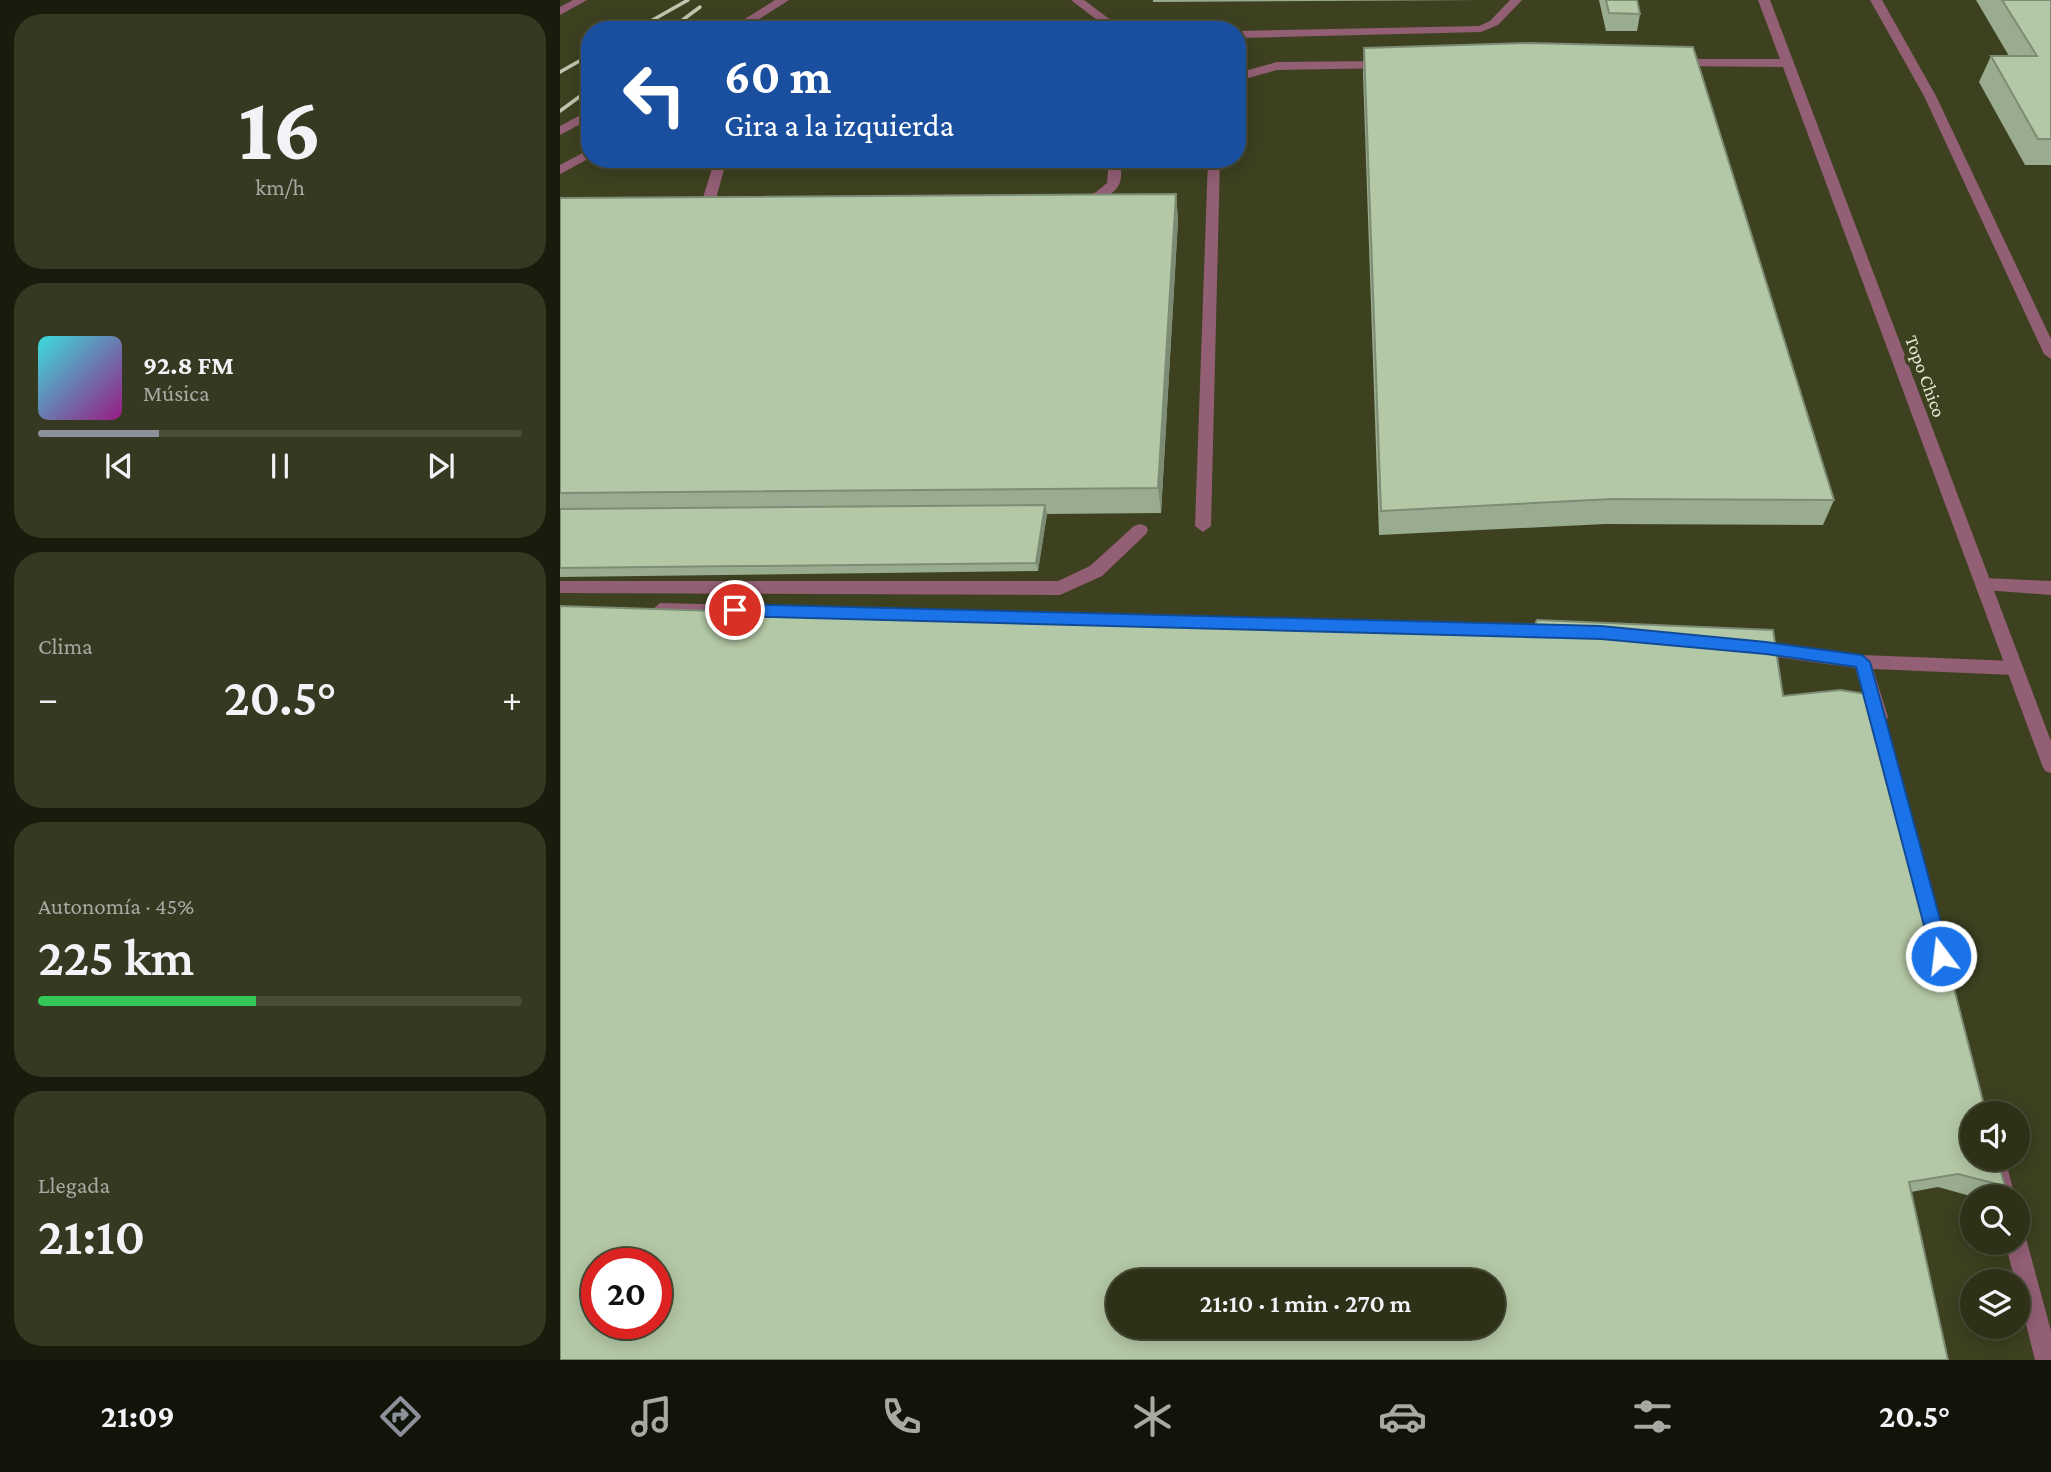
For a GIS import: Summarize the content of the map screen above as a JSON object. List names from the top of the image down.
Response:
{
  "streets": {
    "street": ["Topo Chico"]
  },
  "page": {
    "tile": [
      ["16", "km/h"],
      "Clima",
      ["Autonomía · 45%", "225 km"],
      ["Llegada", "21:10"]
    ],
    "turn": ["60 m", "Gira a la izquierda"],
    "song": ["92.8 FM", "Música"],
    "heat": ["−", "20.5°", "+"],
    "limit": "20",
    "trip": "21:10 · 1 min · 270 m",
    "tabs": ["21:09", "20.5°"]
  }
}
